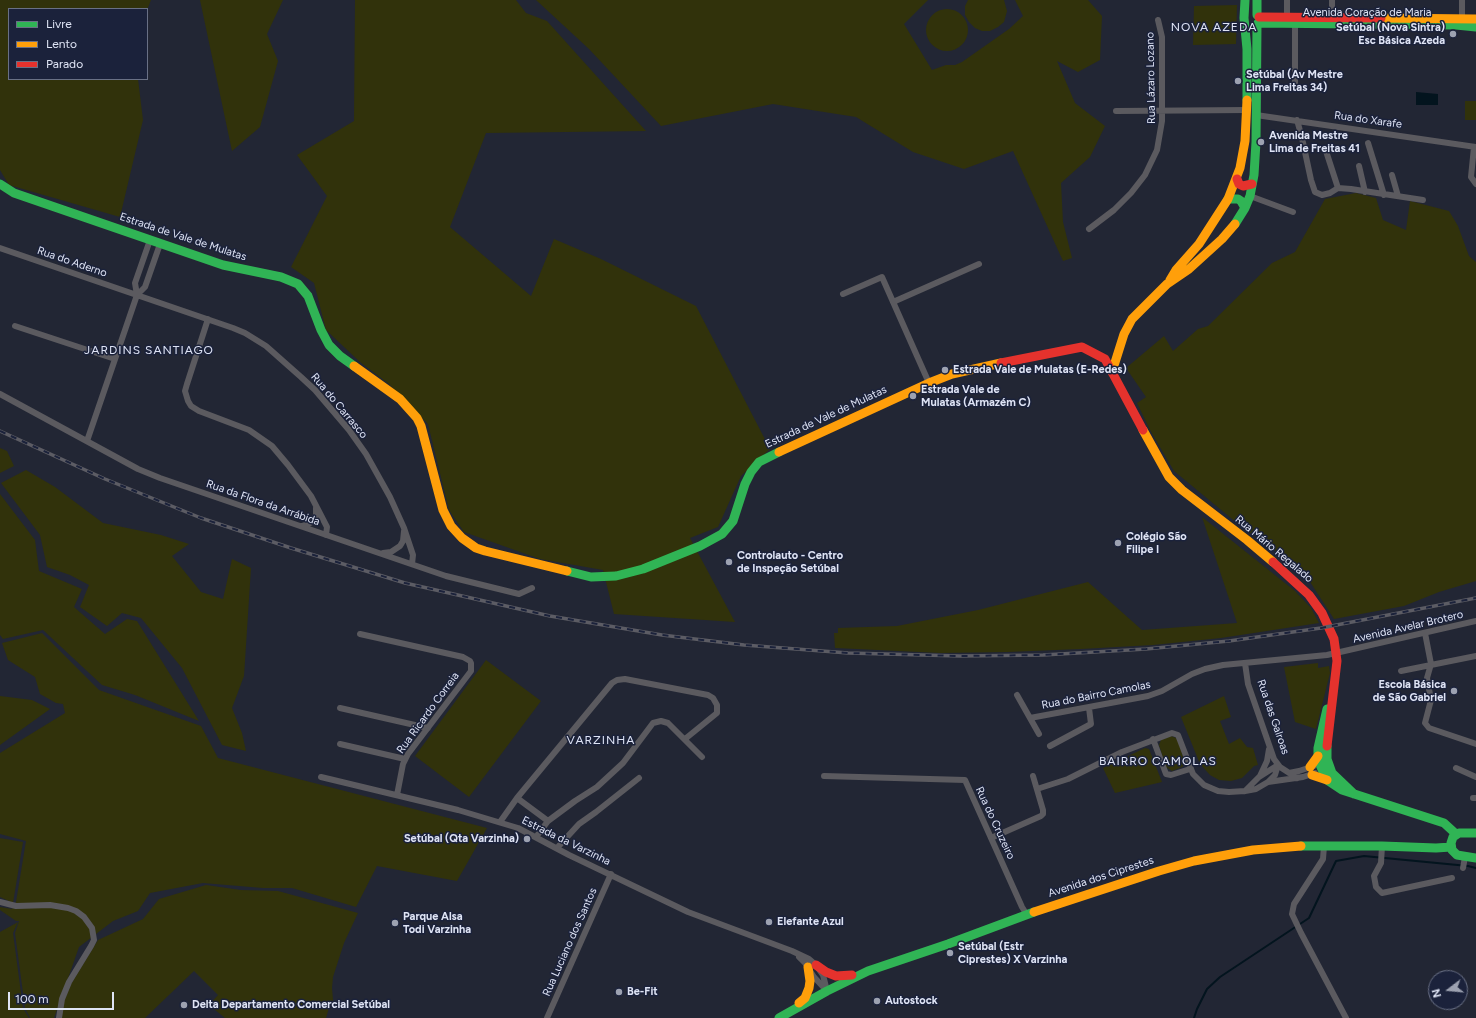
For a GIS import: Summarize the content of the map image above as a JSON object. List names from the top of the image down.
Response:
{
  "streets": {
    "main road": [
      "Avenida Coração de Maria",
      "Estrada de Vale de Mulatas",
      "Rua Mário Regalado",
      "Avenida dos Ciprestes"
    ],
    "street": [
      "Rua Lázaro Lozano",
      "Rua do Xarafe",
      "Rua do Aderno",
      "Rua do Carrasco",
      "Rua da Flora da Arrábida",
      "Avenida Avelar Brotero",
      "Rua do Bairro Camolas",
      "Rua Ricardo Correia",
      "Rua das Galroas",
      "Rua do Cruzeiro",
      "Estrada da Varzinha",
      "Rua Luciano dos Santos"
    ]
  },
  "crossings": [
    ["Estrada de Vale de Mulatas", "Rua Mário Regalado"],
    ["Rua do Aderno", "Rua do Carrasco"],
    ["Rua do Carrasco", "Rua da Flora da Arrábida"],
    ["Avenida Avelar Brotero", "Rua do Bairro Camolas"],
    ["Rua do Bairro Camolas", "Rua das Galroas"],
    ["Rua Ricardo Correia", "Estrada da Varzinha"],
    ["Rua do Cruzeiro", "Avenida dos Ciprestes"],
    ["Estrada da Varzinha", "Avenida dos Ciprestes"],
    ["Estrada da Varzinha", "Rua Luciano dos Santos"]
  ],
  "districts": [
    "NOVA AZEDA",
    "JARDINS SANTIAGO",
    "VARZINHA",
    "BAIRRO CAMOLAS"
  ],
  "places": [
    "Setúbal (Nova Sintra) Esc Básica Azeda",
    "Setúbal (Av Mestre Lima Freitas 34)",
    "Avenida Mestre Lima de Freitas 41",
    "Estrada Vale de Mulatas (E-Redes)",
    "Estrada Vale de Mulatas (Armazém C)",
    "Colégio São Filipe I",
    "Controlauto - Centro de Inspeção Setúbal",
    "Escola Básica de São Gabriel",
    "Setúbal (Qta Varzinha)",
    "Elefante Azul",
    "Parque Alsa Todi Varzinha",
    "Setúbal (Estr Ciprestes) X Varzinha",
    "Be-Fit",
    "Autostock",
    "Delta Departamento Comercial Setúbal"
  ],
  "legend": ["Livre", "Lento", "Parado"],
  "scale_bar": "100 m",
  "north": "left"
}
